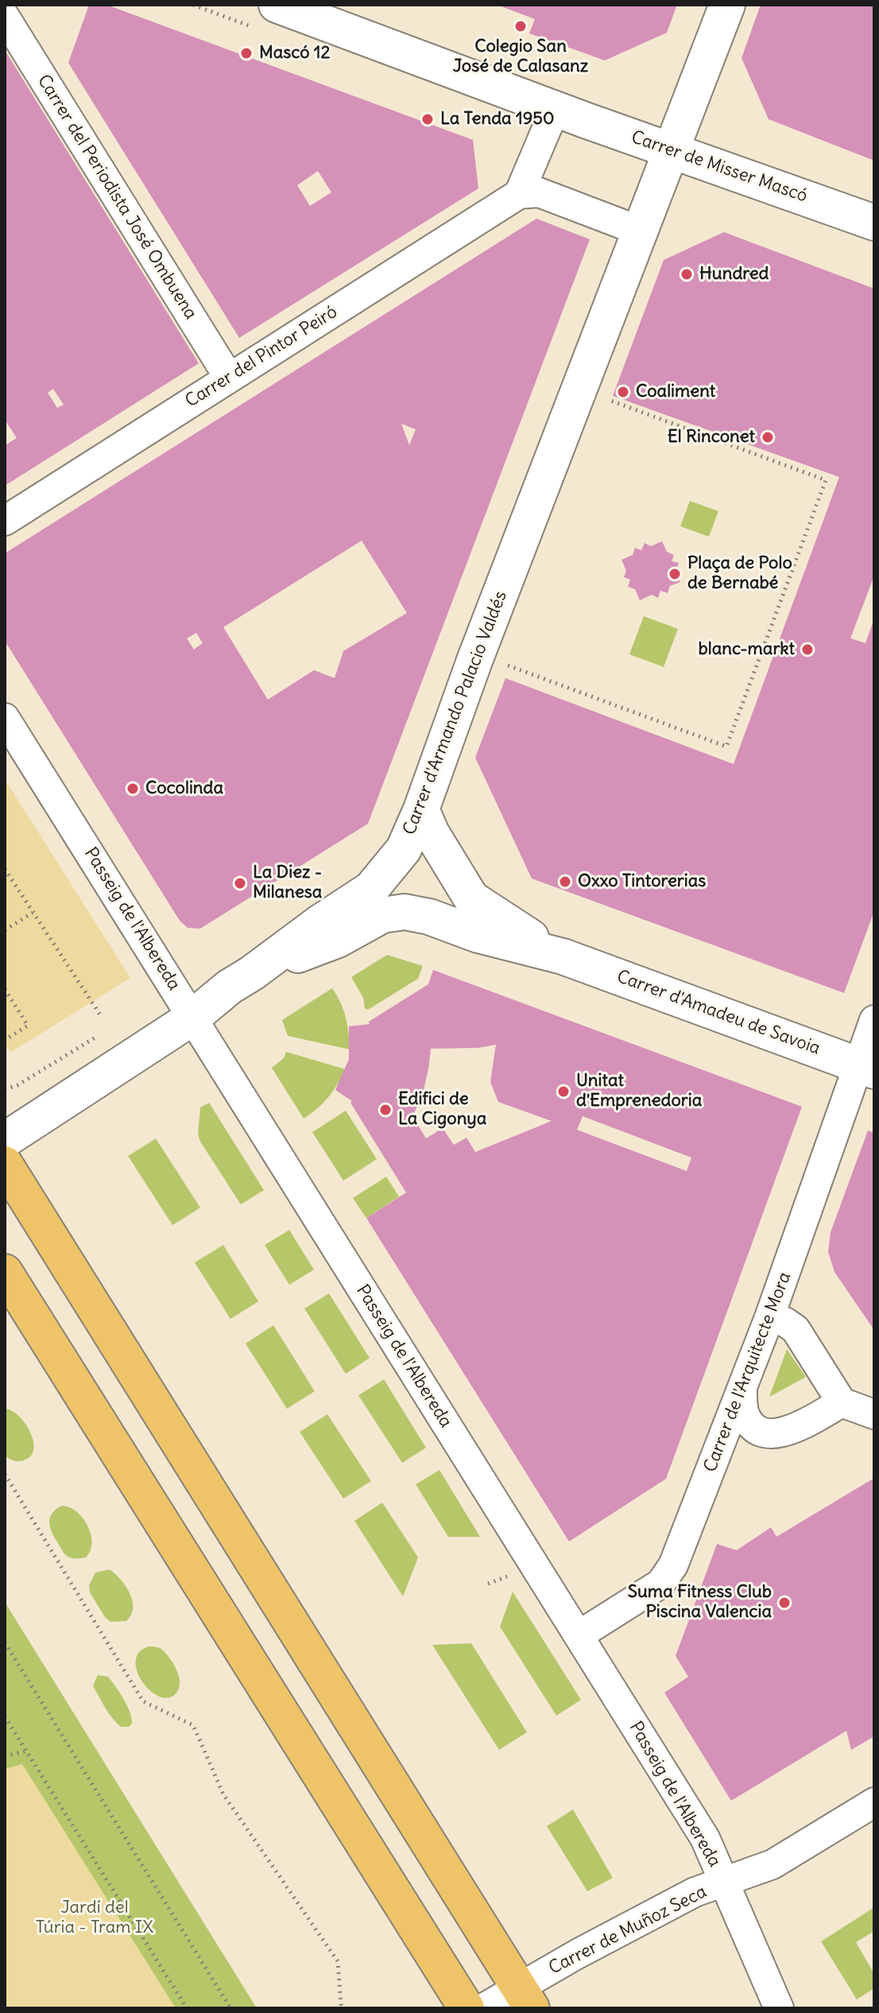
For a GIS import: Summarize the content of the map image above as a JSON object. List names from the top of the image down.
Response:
{
  "streets": {
    "street": [
      "Carrer de Misser Mascó",
      "Carrer del Periodista José Ombuena",
      "Carrer del Pintor Peiró",
      "Carrer d'Armando Palacio Valdés",
      "Passeig de l'Albereda",
      "Carrer d'Amadeu de Savoia",
      "Carrer de l'Arquitecte Mora",
      "Carrer de Muñoz Seca"
    ]
  },
  "crossings": [
    ["Carrer de Misser Mascó", "Carrer d'Armando Palacio Valdés"],
    ["Carrer del Periodista José Ombuena", "Carrer del Pintor Peiró"],
    ["Carrer d'Armando Palacio Valdés", "Passeig de l'Albereda"],
    ["Carrer d'Armando Palacio Valdés", "Carrer d'Amadeu de Savoia"],
    ["Passeig de l'Albereda", "Carrer de l'Arquitecte Mora"],
    ["Passeig de l'Albereda", "Carrer de Muñoz Seca"],
    ["Carrer d'Amadeu de Savoia", "Carrer de l'Arquitecte Mora"]
  ],
  "parks": ["Jardí del Túria - Tram IX"],
  "places": [
    "Colegio San José de Calasanz",
    "Mascó 12",
    "La Tenda 1950",
    "Hundred",
    "Coaliment",
    "El Rinconet",
    "Plaça de Polo de Bernabé",
    "blanc-markt",
    "Cocolinda",
    "Oxxo Tintorerias",
    "La Diez - Milanesa",
    "Unitat d'Emprenedoria",
    "Edifici de La Cigonya",
    "Suma Fitness Club Piscina Valencia"
  ]
}
